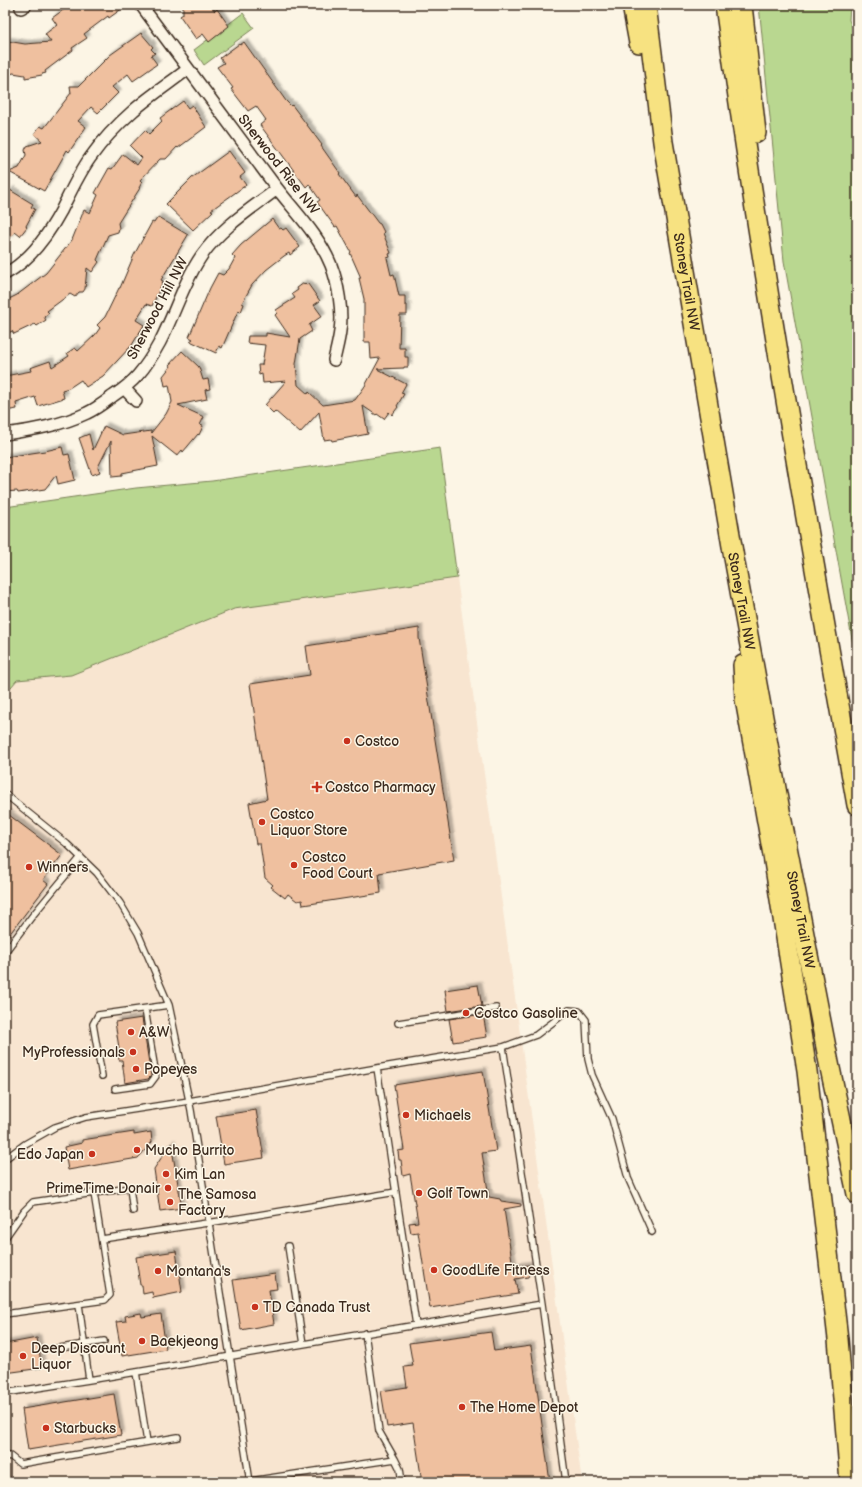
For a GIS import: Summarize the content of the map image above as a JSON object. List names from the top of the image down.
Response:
{
  "streets": {
    "highway": ["Stoney Trail NW"],
    "street": ["Sherwood Rise NW", "Sherwood Hill NW"]
  },
  "crossings": [
    ["Sherwood Rise NW", "Sherwood Hill NW"]
  ],
  "places": {
    "other": [
      "Costco",
      "Costco Liquor Store",
      "Costco Food Court",
      "Winners",
      "Costco Gasoline",
      "A&W",
      "MyProfessionals",
      "Popeyes",
      "Michaels",
      "Mucho Burrito",
      "Edo Japan",
      "Kim Lan",
      "PrimeTime Donair",
      "Golf Town",
      "The Samosa Factory",
      "GoodLife Fitness",
      "Montana's",
      "TD Canada Trust",
      "Baekjeong",
      "Deep Discount Liquor",
      "The Home Depot",
      "Starbucks"
    ],
    "health": ["Costco Pharmacy"]
  }
}
